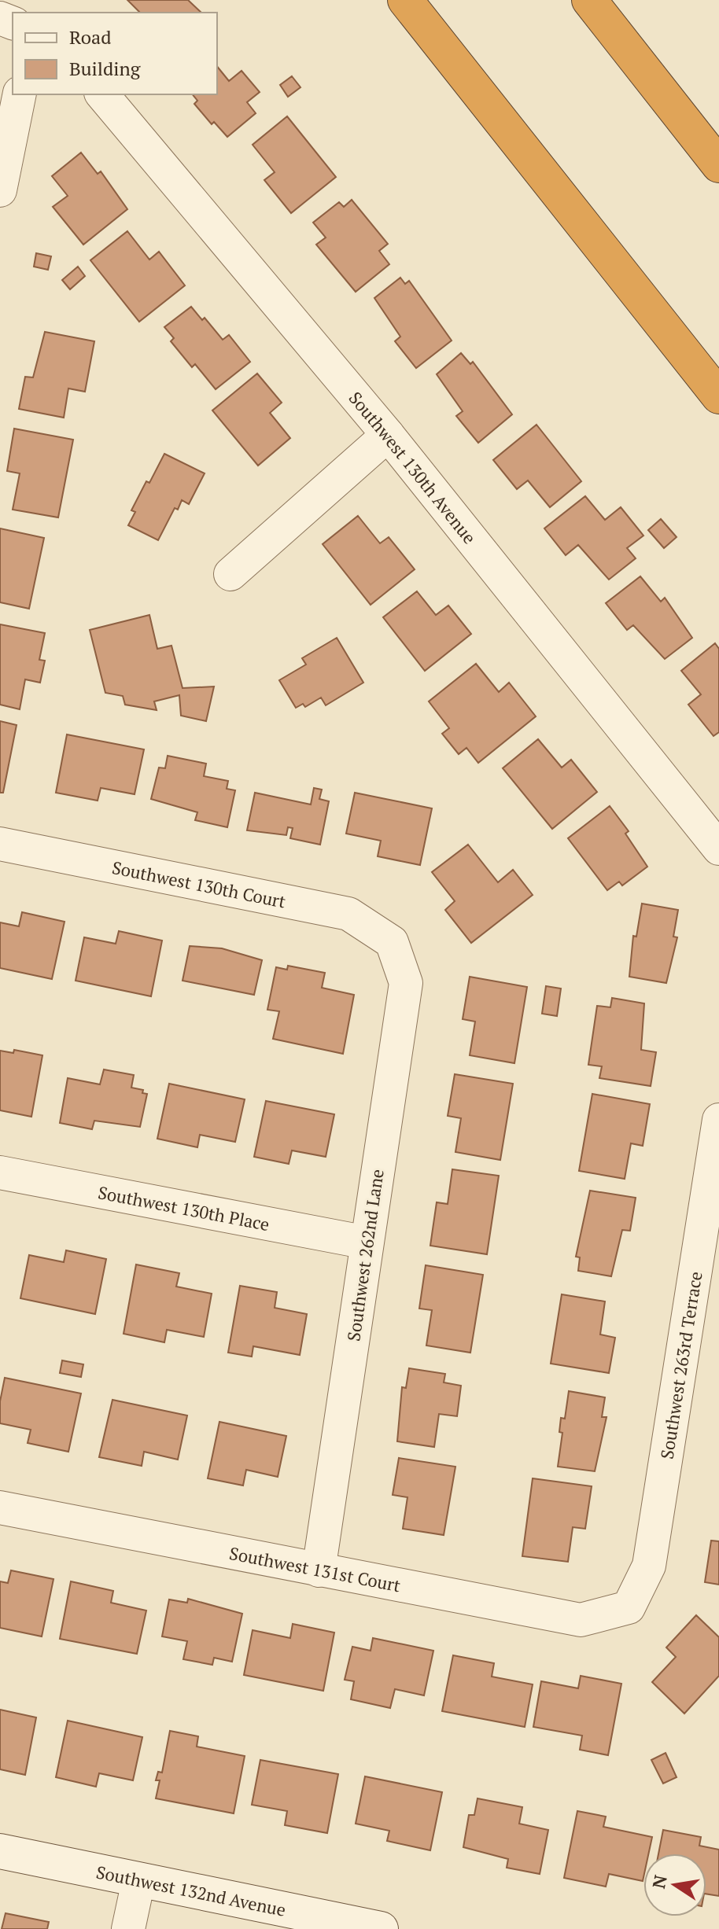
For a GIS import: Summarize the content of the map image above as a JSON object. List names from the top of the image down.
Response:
{
  "streets": {
    "street": [
      "Southwest 130th Avenue",
      "Southwest 130th Court",
      "Southwest 130th Place",
      "Southwest 262nd Lane",
      "Southwest 263rd Terrace",
      "Southwest 131st Court",
      "Southwest 132nd Avenue"
    ]
  },
  "crossings": [
    ["Southwest 130th Court", "Southwest 262nd Lane"],
    ["Southwest 130th Place", "Southwest 262nd Lane"],
    ["Southwest 262nd Lane", "Southwest 131st Court"],
    ["Southwest 263rd Terrace", "Southwest 131st Court"]
  ],
  "legend": ["Road", "Building"],
  "north": "left"
}
